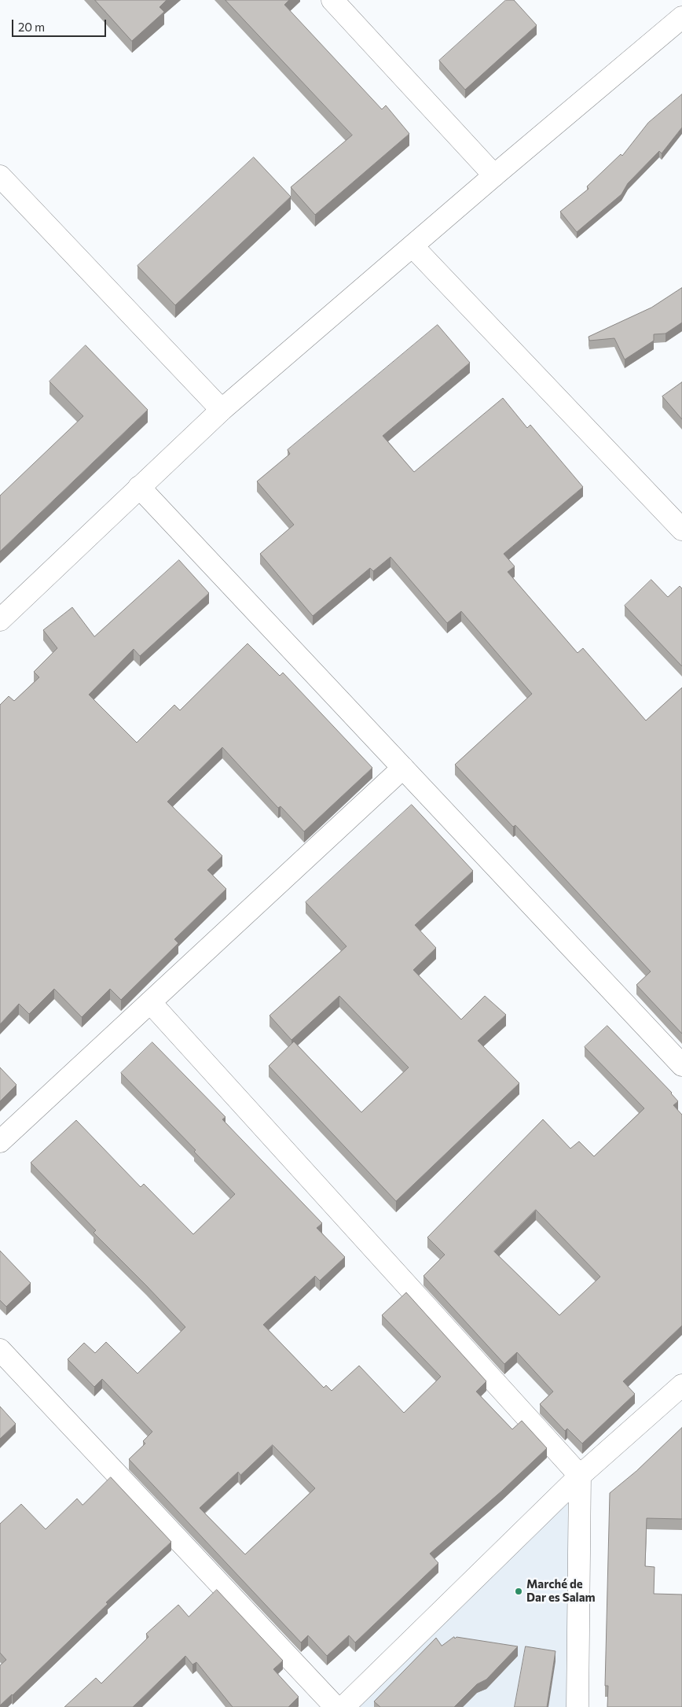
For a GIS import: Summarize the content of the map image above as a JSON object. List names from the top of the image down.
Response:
{
  "places": ["Marché de Dar es Salam"],
  "scale_bar": "20 m"
}
